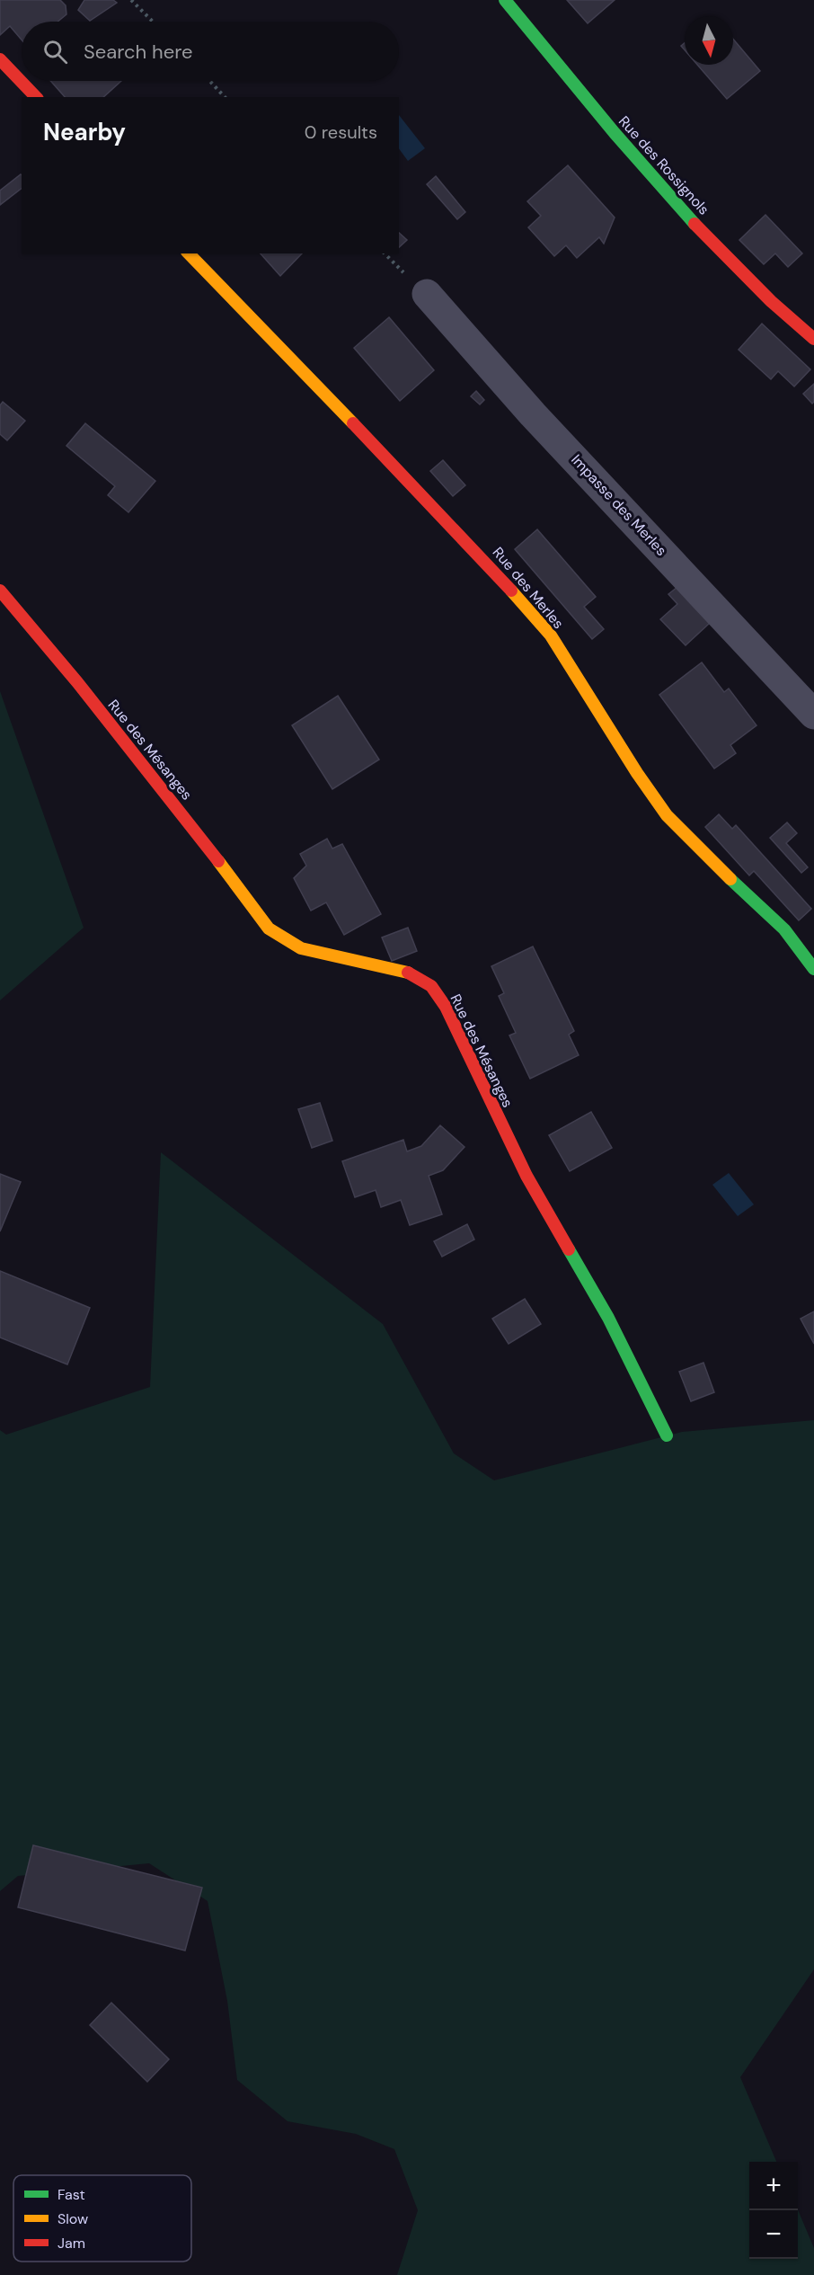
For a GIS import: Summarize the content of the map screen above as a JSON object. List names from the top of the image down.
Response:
{
  "streets": {
    "street": [
      "Rue des Rossignols",
      "Impasse des Merles",
      "Rue des Merles",
      "Rue des Mésanges"
    ]
  },
  "legend": ["Fast", "Slow", "Jam"],
  "north": "bottom",
  "page": {
    "search": "Search here",
    "heading": ["Nearby", "0 results"],
    "map_buttons": ["+", "−"]
  }
}
